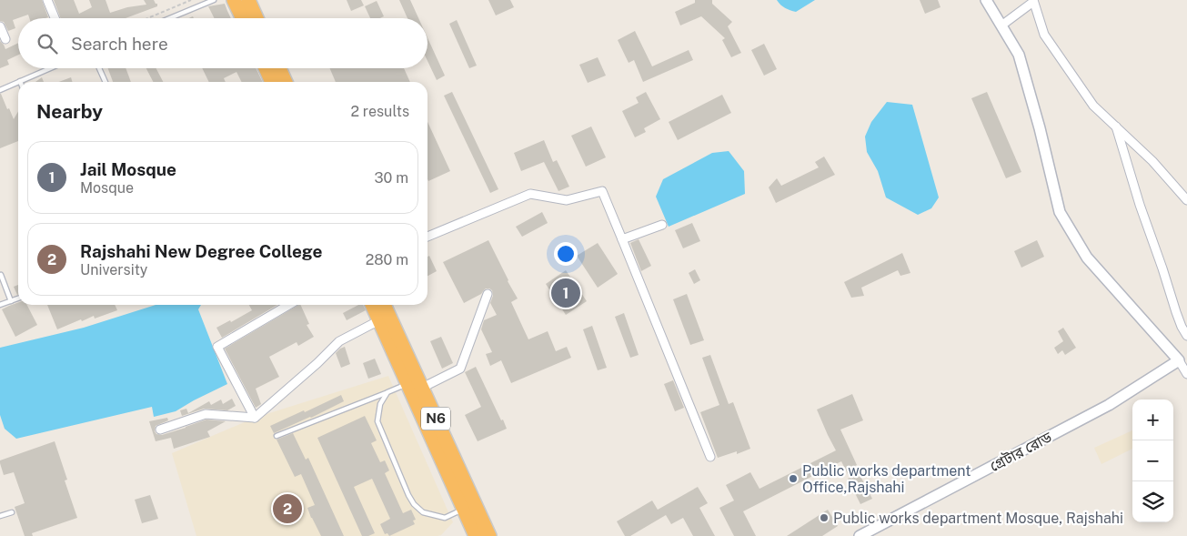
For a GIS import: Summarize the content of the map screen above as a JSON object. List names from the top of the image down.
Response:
{
  "streets": {
    "highway": ["N6"],
    "street": ["গ্রেটার রোড"]
  },
  "places": ["Public works department Office,Rajshahi", "Public works department Mosque, Rajshahi"],
  "page": {
    "search": "Search here",
    "heading": ["Nearby", "2 results"],
    "list": [
      {
        "mark": "1",
        "name": "Jail Mosque",
        "note": "Mosque",
        "value": "30 m"
      },
      {
        "mark": "2",
        "name": "Rajshahi New Degree College",
        "note": "University",
        "value": "280 m"
      }
    ],
    "pins": ["1", "2"],
    "map_buttons": ["+", "−"]
  }
}
